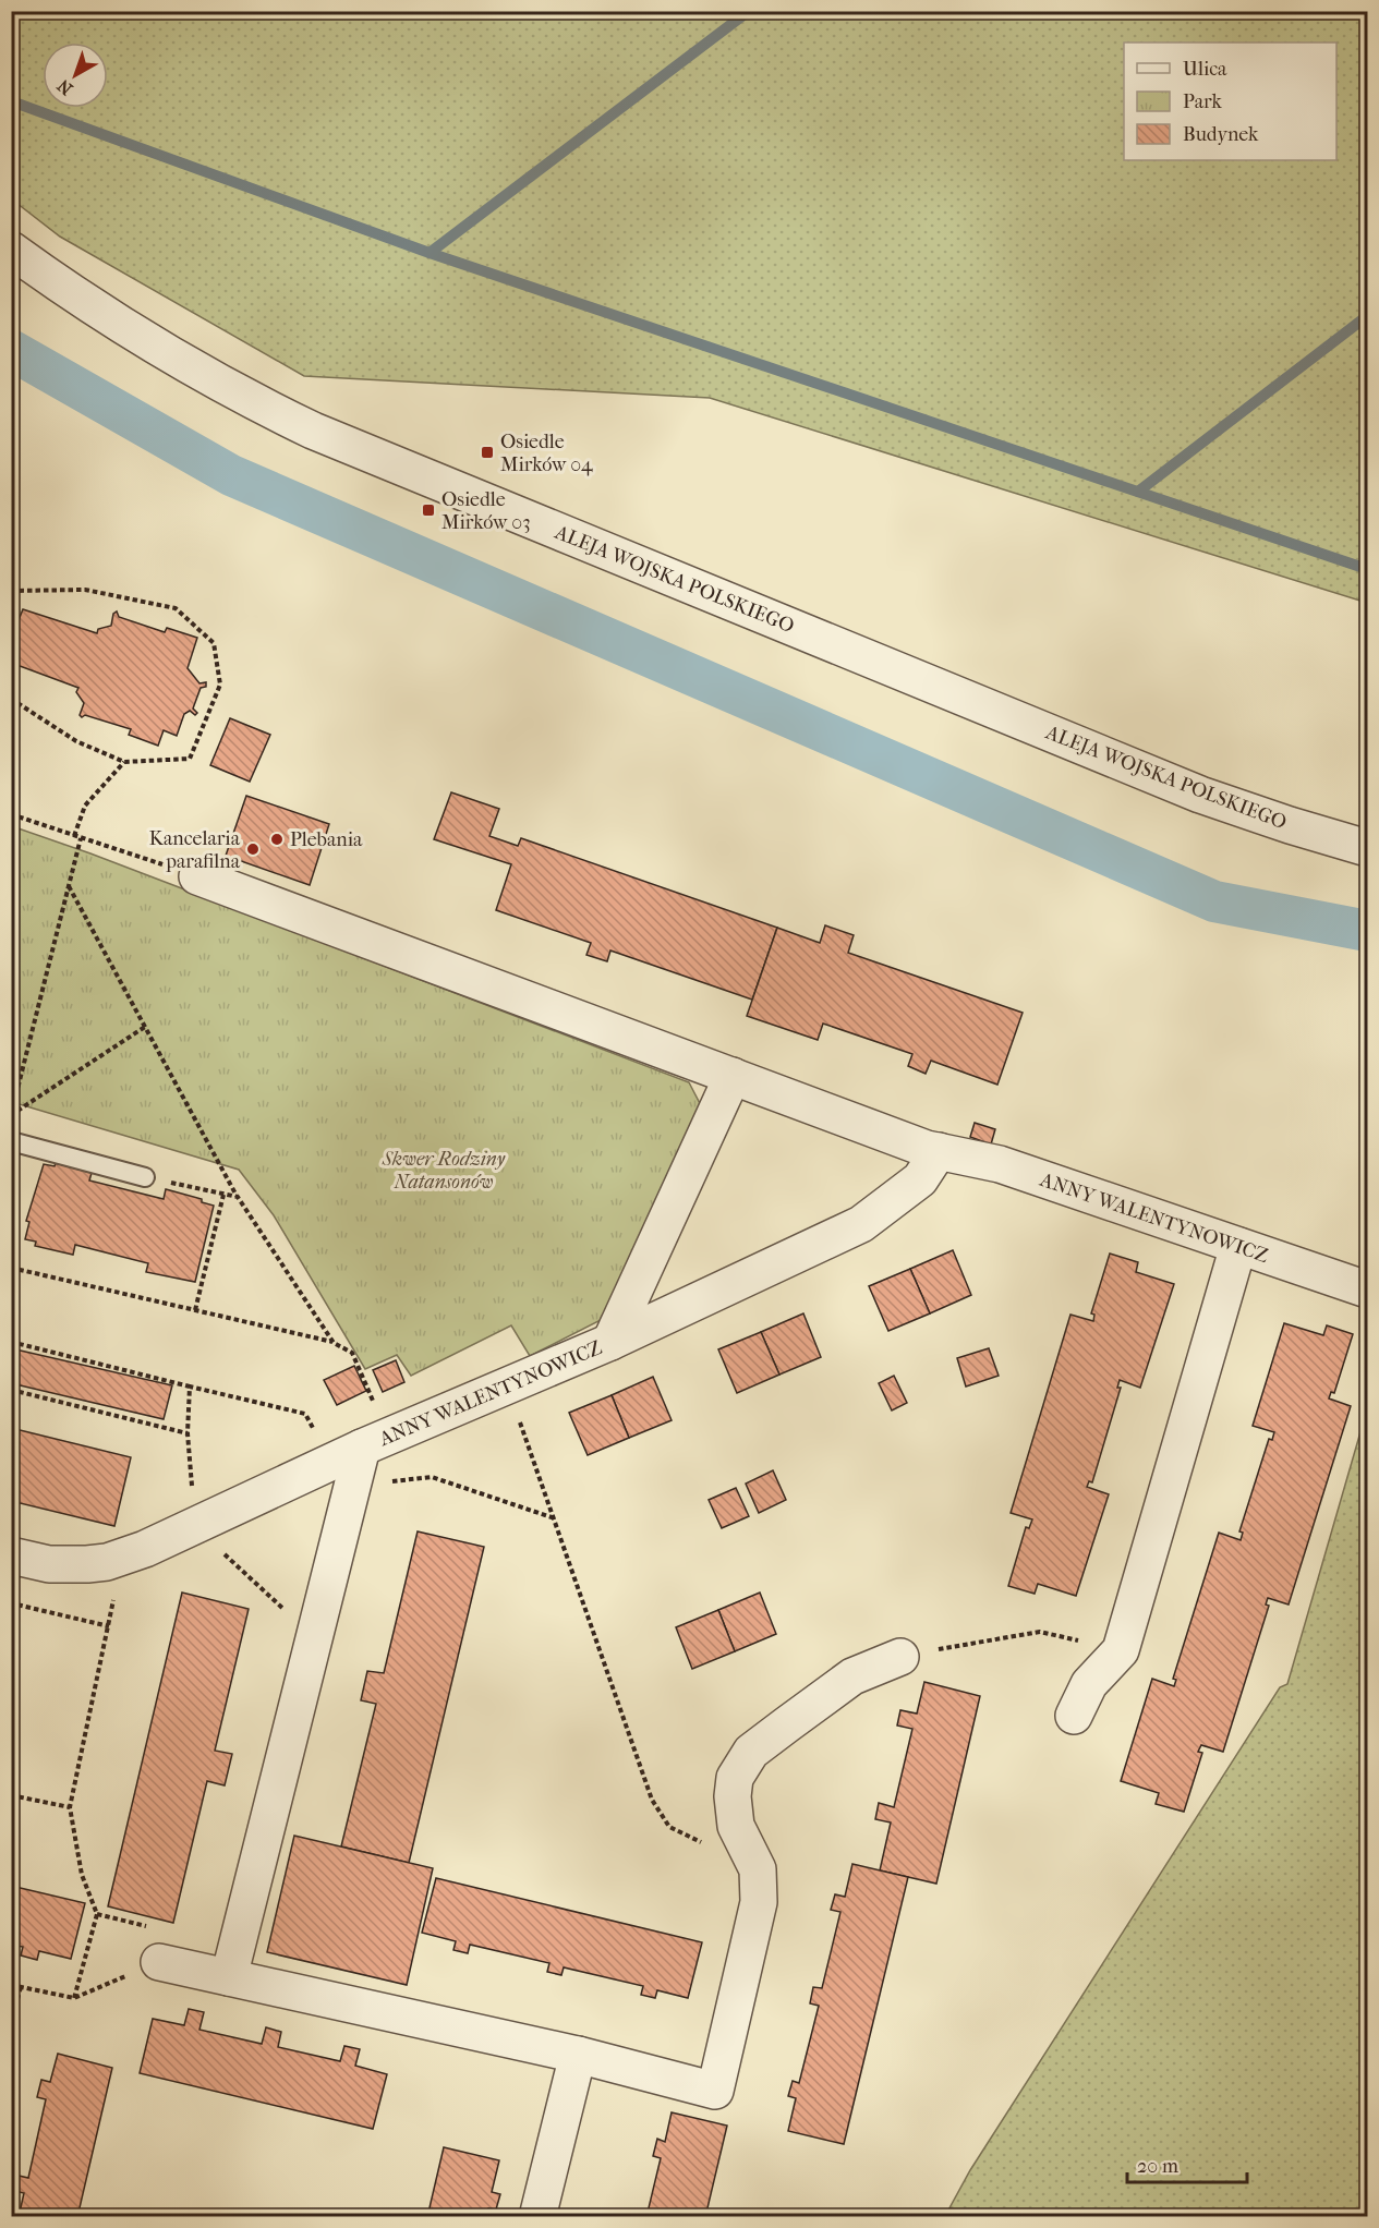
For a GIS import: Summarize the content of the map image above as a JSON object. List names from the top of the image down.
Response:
{
  "streets": {
    "street": ["ALEJA WOJSKA POLSKIEGO", "ANNY WALENTYNOWICZ"]
  },
  "parks": ["Skwer Rodziny Natansonów"],
  "places": {
    "transit": ["Osiedle Mirków 04", "Osiedle Mirków 03"],
    "other": ["Plebania", "Kancelaria parafilna"]
  },
  "legend": ["Ulica", "Park", "Budynek"],
  "scale_bar": "20 m",
  "north": "bottom left"
}
